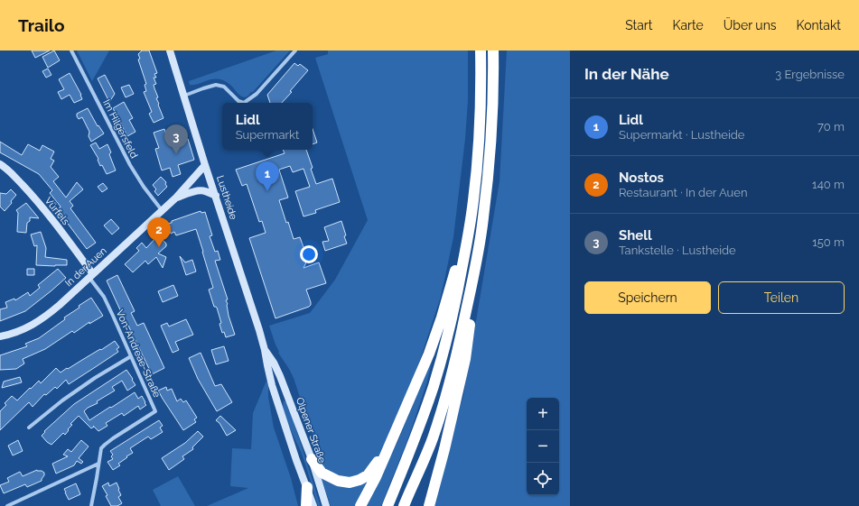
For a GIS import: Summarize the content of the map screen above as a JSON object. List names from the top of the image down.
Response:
{
  "streets": {
    "main road": [
      "Lustheide",
      "Vürfels",
      "In der Auen",
      "Olpener Straße"
    ],
    "street": ["Im Hilgersfeld", "Von-Andreae-Straße"]
  },
  "crossings": [
    ["Im Hilgersfeld", "In der Auen"],
    ["Lustheide", "In der Auen"],
    ["Lustheide", "Olpener Straße"],
    ["Vürfels", "In der Auen"],
    ["Vürfels", "Von-Andreae-Straße"],
    ["In der Auen", "Von-Andreae-Straße"]
  ],
  "page": {
    "header": "Trailo",
    "nav": [
      "Start",
      "Karte",
      "Über uns",
      "Kontakt"
    ],
    "heading": ["In der Nähe", "3 Ergebnisse"],
    "list": [
      {
        "mark": "1",
        "name": "Lidl",
        "note": "Supermarkt · Lustheide",
        "value": "70 m"
      },
      {
        "mark": "2",
        "name": "Nostos",
        "note": "Restaurant · In der Auen",
        "value": "140 m"
      },
      {
        "mark": "3",
        "name": "Shell",
        "note": "Tankstelle · Lustheide",
        "value": "150 m"
      }
    ],
    "popup": ["Lidl", "Supermarkt"],
    "pins": ["3", "1", "2"],
    "buttons": ["Speichern", "Teilen"],
    "map_buttons": ["+", "−"]
  }
}
